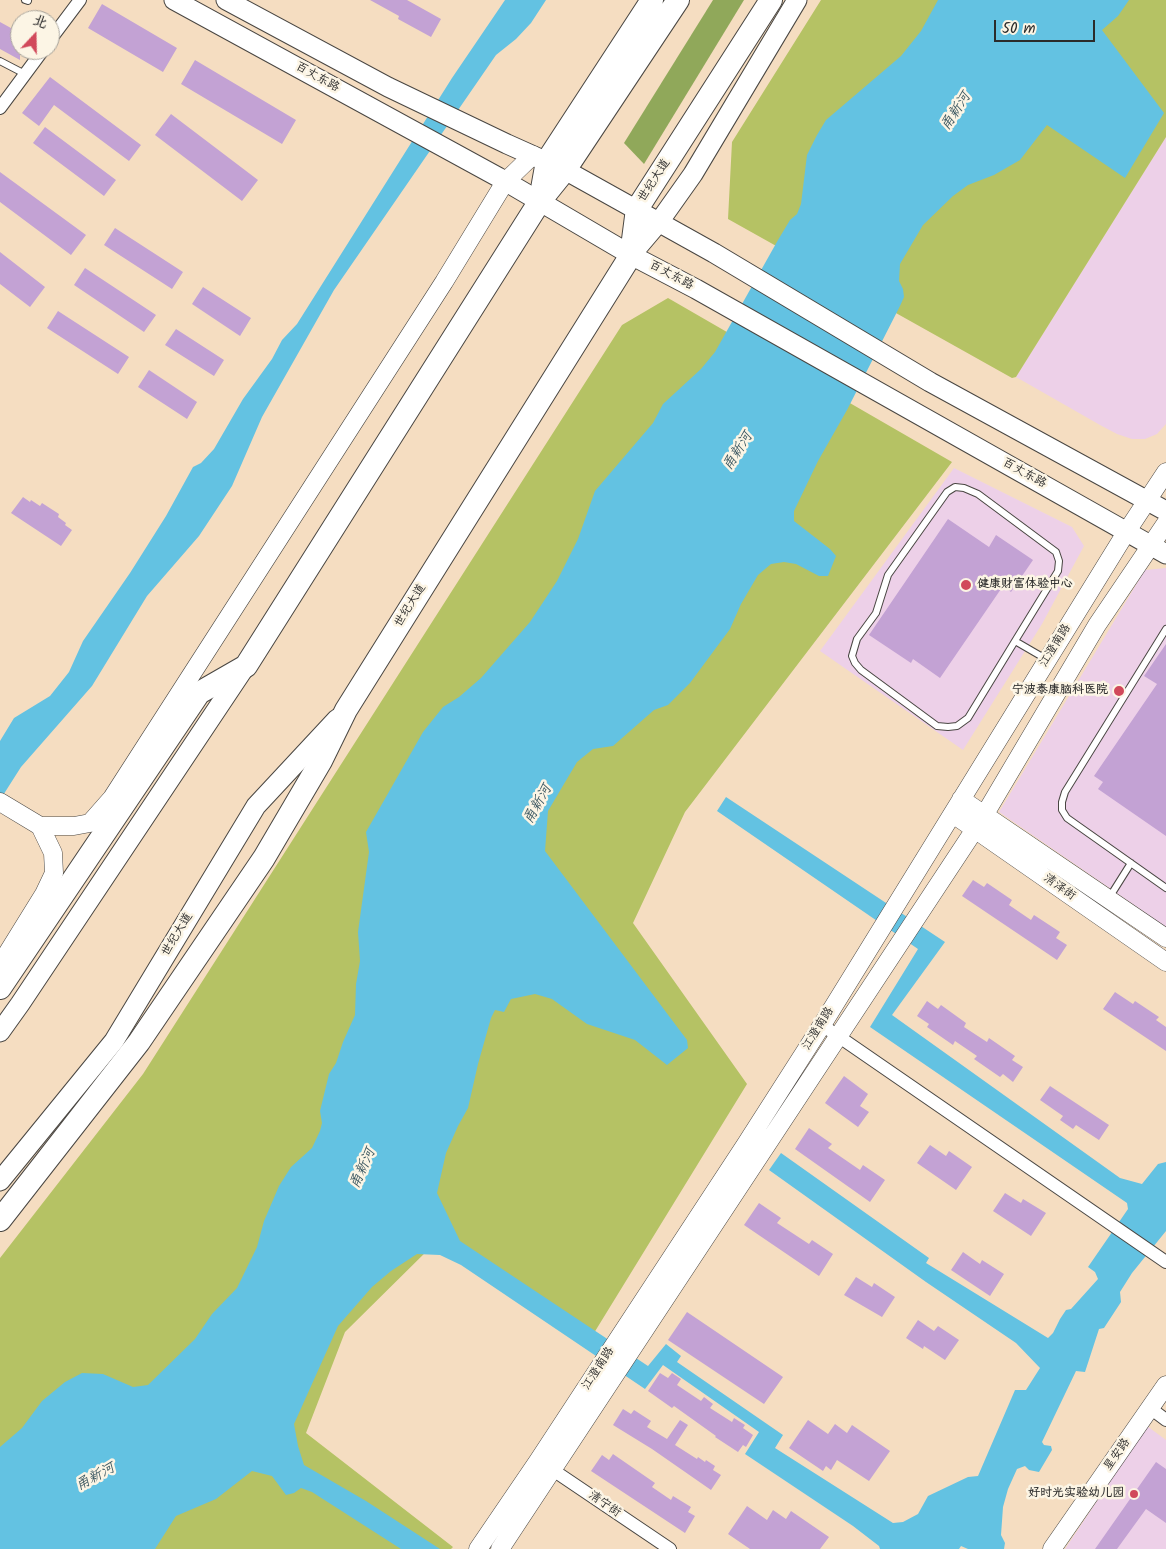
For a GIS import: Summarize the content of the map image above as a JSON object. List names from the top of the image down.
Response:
{
  "streets": {
    "highway": ["世纪大道"],
    "main road": [
      "百丈东路",
      "江澄南路",
      "清泽街",
      "星安路"
    ],
    "street": ["清宁街"]
  },
  "crossings": [
    ["百丈东路", "世纪大道"],
    ["百丈东路", "江澄南路"],
    ["江澄南路", "清泽街"],
    ["江澄南路", "清宁街"]
  ],
  "water": ["甬新河"],
  "places": ["健康财富体验中心", "宁波泰康脑科医院", "好时光实验幼儿园"],
  "scale_bar": "50 m",
  "north": "top"
}
